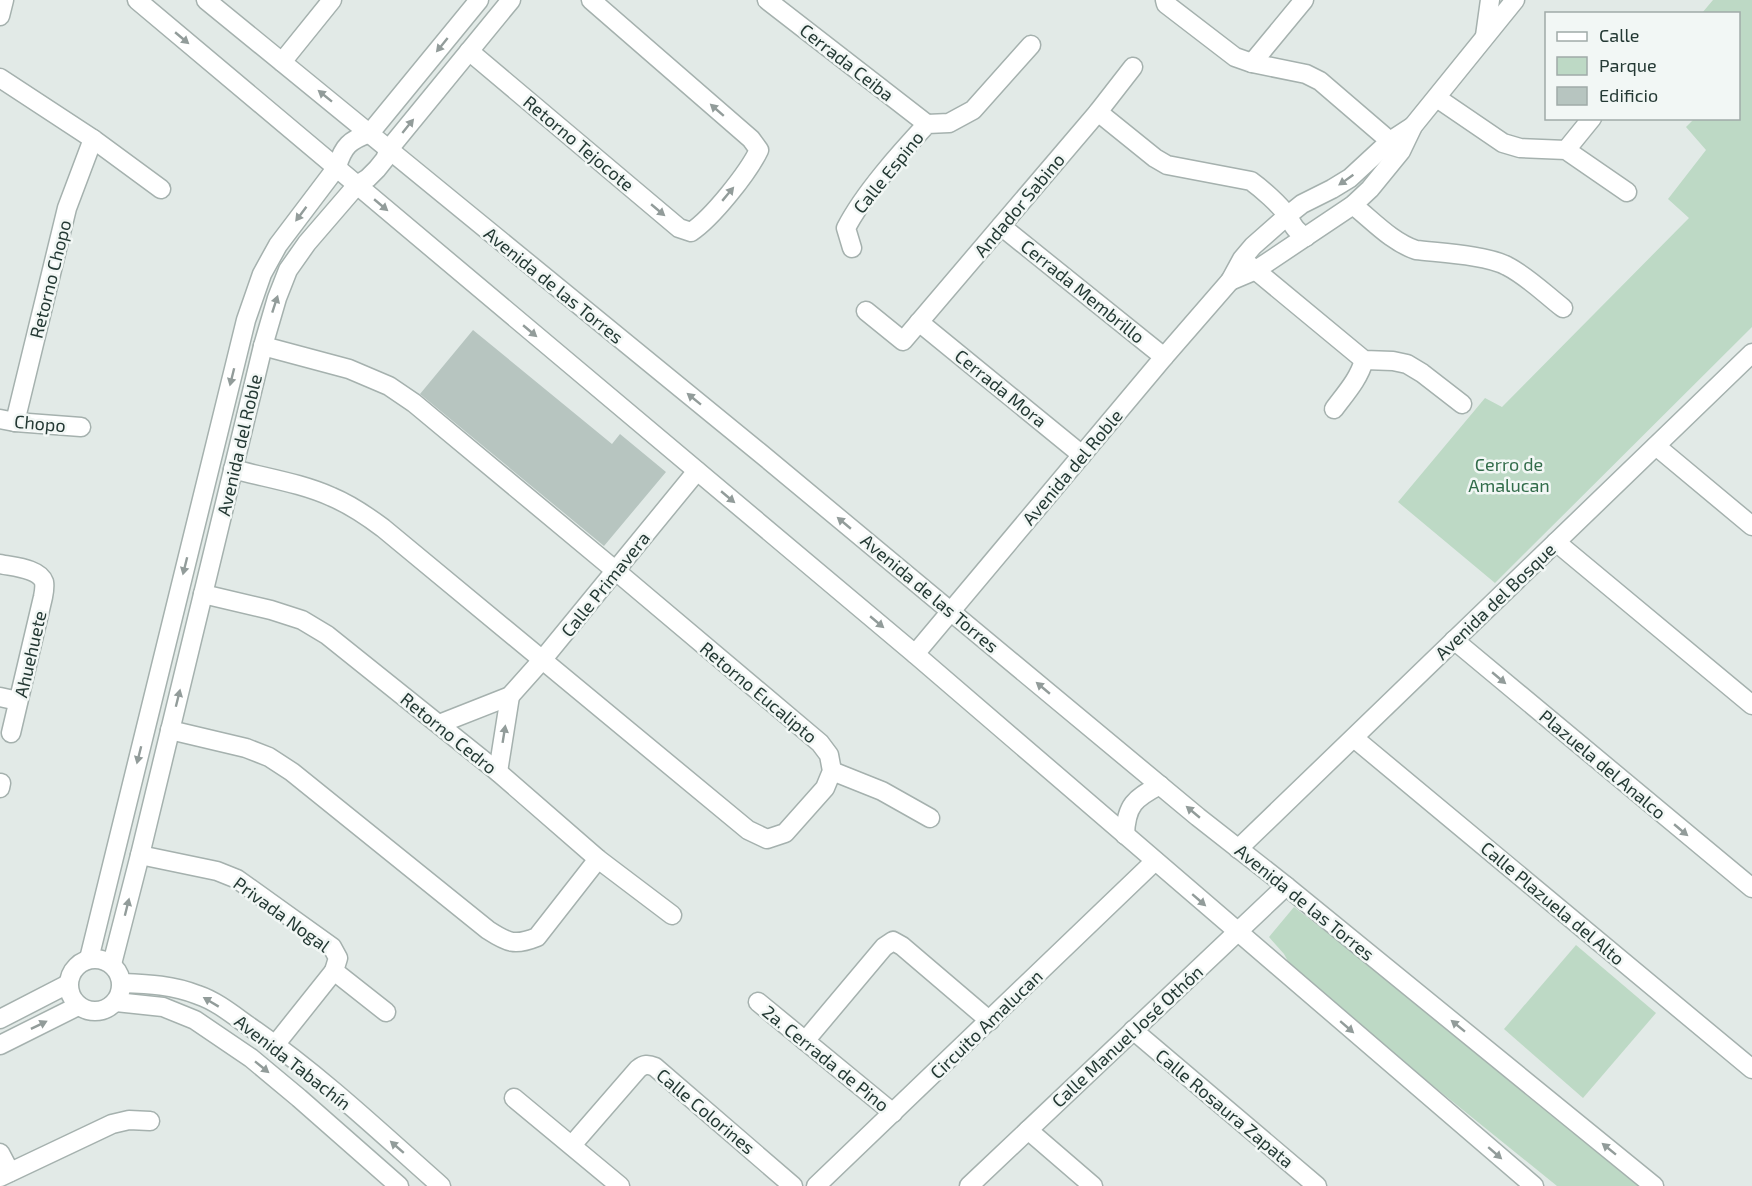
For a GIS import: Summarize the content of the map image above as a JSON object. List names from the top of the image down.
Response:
{
  "streets": {
    "street": [
      "Cerrada Ceiba",
      "Retorno Tejocote",
      "Calle Espino",
      "Andador Sabino",
      "Retorno Chopo",
      "Avenida de las Torres",
      "Cerrada Membrillo",
      "Cerrada Mora",
      "Chopo",
      "Avenida del Roble",
      "Calle Primavera",
      "Avenida del Bosque",
      "Ahuehuete",
      "Retorno Eucalipto",
      "Retorno Cedro",
      "Plazuela del Analco",
      "Calle Plazuela del Alto",
      "Privada Nogal",
      "Circuito Amalucan",
      "Calle Manuel José Othón",
      "2a. Cerrada de Pino",
      "Avenida Tabachín",
      "Calle Rosaura Zapata",
      "Calle Colorines"
    ]
  },
  "crossings": [
    ["Cerrada Ceiba", "Calle Espino"],
    ["Retorno Tejocote", "Avenida del Roble"],
    ["Andador Sabino", "Cerrada Membrillo"],
    ["Andador Sabino", "Cerrada Mora"],
    ["Retorno Chopo", "Chopo"],
    ["Avenida de las Torres", "Avenida del Roble"],
    ["Avenida de las Torres", "Avenida del Bosque"],
    ["Avenida de las Torres", "Calle Manuel José Othón"],
    ["Cerrada Membrillo", "Avenida del Roble"],
    ["Cerrada Mora", "Avenida del Roble"],
    ["Avenida del Roble", "Retorno Eucalipto"],
    ["Avenida del Roble", "Retorno Cedro"],
    ["Avenida del Roble", "Privada Nogal"],
    ["Avenida del Roble", "Avenida Tabachín"],
    ["Calle Primavera", "Retorno Eucalipto"],
    ["Calle Primavera", "Retorno Cedro"],
    ["Avenida del Bosque", "Plazuela del Analco"],
    ["Avenida del Bosque", "Calle Plazuela del Alto"],
    ["Privada Nogal", "Avenida Tabachín"],
    ["Circuito Amalucan", "2a. Cerrada de Pino"],
    ["Calle Manuel José Othón", "Calle Rosaura Zapata"]
  ],
  "parks": ["Cerro de Amalucan"],
  "legend": ["Calle", "Parque", "Edificio"]
}
